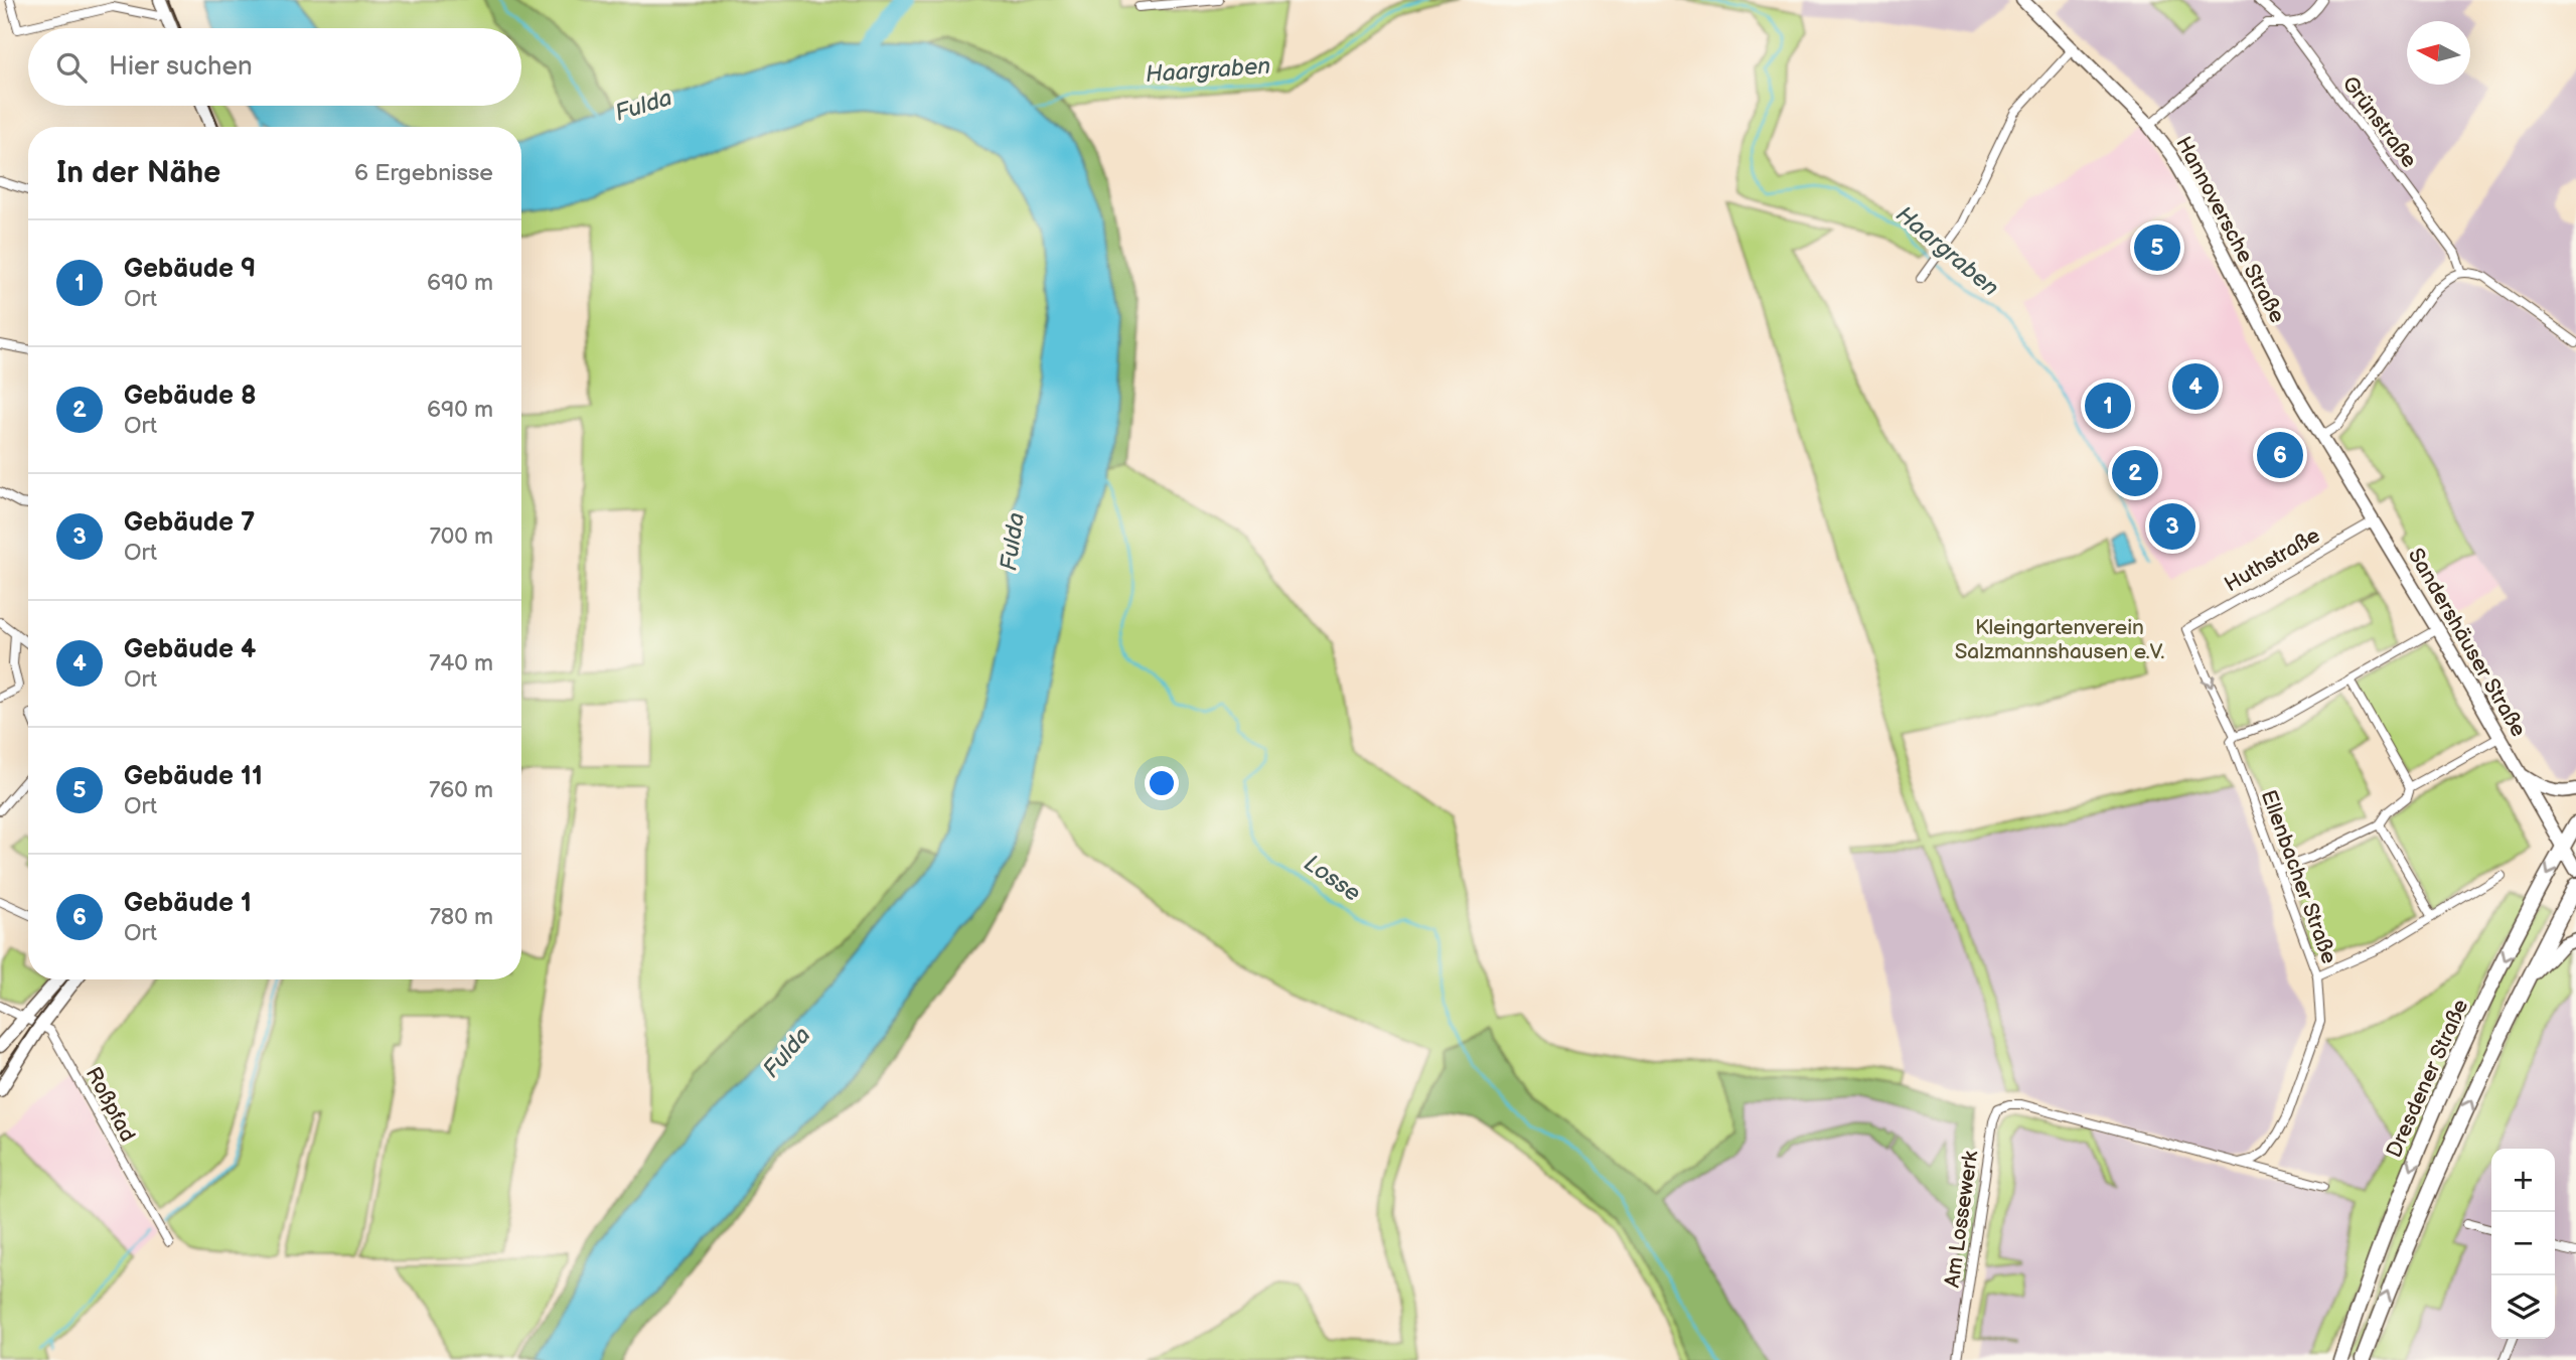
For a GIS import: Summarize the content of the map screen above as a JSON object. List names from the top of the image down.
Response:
{
  "streets": {
    "main road": ["Hannoversche Straße", "Sandershäuser Straße", "Dresdener Straße"],
    "street": [
      "Grünstraße",
      "Huthstraße",
      "Ellenbacher Straße",
      "Roßpfad",
      "Am Lossewerk"
    ]
  },
  "crossings": [
    ["Hannoversche Straße", "Sandershäuser Straße"],
    ["Huthstraße", "Sandershäuser Straße"],
    ["Huthstraße", "Ellenbacher Straße"],
    ["Sandershäuser Straße", "Dresdener Straße"],
    ["Ellenbacher Straße", "Am Lossewerk"]
  ],
  "water": ["Haargraben", "Fulda", "Losse"],
  "parks": ["Kleingartenverein Salzmannshausen e.V."],
  "north": "left",
  "page": {
    "search": "Hier suchen",
    "heading": ["In der Nähe", "6 Ergebnisse"],
    "list": [
      {
        "mark": "1",
        "name": "Gebäude 9",
        "note": "Ort",
        "value": "690 m"
      },
      {
        "mark": "2",
        "name": "Gebäude 8",
        "note": "Ort",
        "value": "690 m"
      },
      {
        "mark": "3",
        "name": "Gebäude 7",
        "note": "Ort",
        "value": "700 m"
      },
      {
        "mark": "4",
        "name": "Gebäude 4",
        "note": "Ort",
        "value": "740 m"
      },
      {
        "mark": "5",
        "name": "Gebäude 11",
        "note": "Ort",
        "value": "760 m"
      },
      {
        "mark": "6",
        "name": "Gebäude 1",
        "note": "Ort",
        "value": "780 m"
      }
    ],
    "pins": [
      "5",
      "4",
      "1",
      "6",
      "2",
      "3"
    ],
    "map_buttons": ["+", "−"]
  }
}
